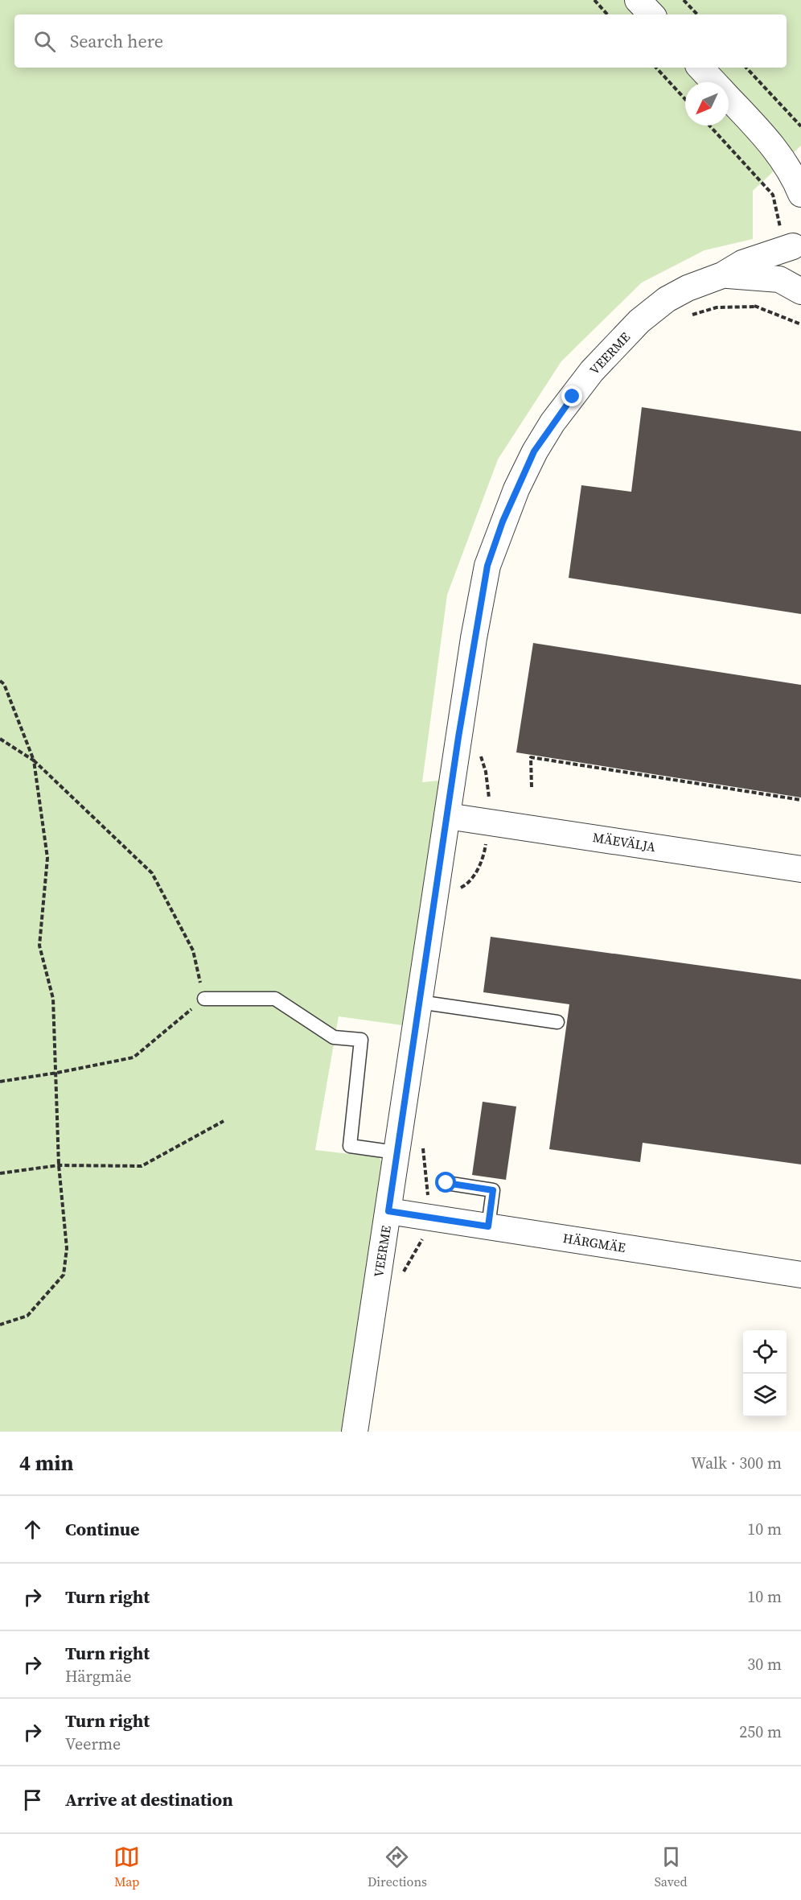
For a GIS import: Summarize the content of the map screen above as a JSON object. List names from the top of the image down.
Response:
{
  "streets": {
    "street": ["VEERME", "MÄEVÄLJA", "HÄRGMÄE"]
  },
  "crossings": [
    ["VEERME", "MÄEVÄLJA"],
    ["VEERME", "HÄRGMÄE"]
  ],
  "north": "bottom left",
  "page": {
    "search": "Search here",
    "heading": ["4 min", "Walk · 300 m"],
    "list": [
      ["Continue", "10 m"],
      ["Turn right", "10 m"],
      ["Turn right", "Härgmäe", "30 m"],
      ["Turn right", "Veerme", "250 m"],
      "Arrive at destination"
    ],
    "nav": ["Map", "Directions", "Saved"]
  }
}
